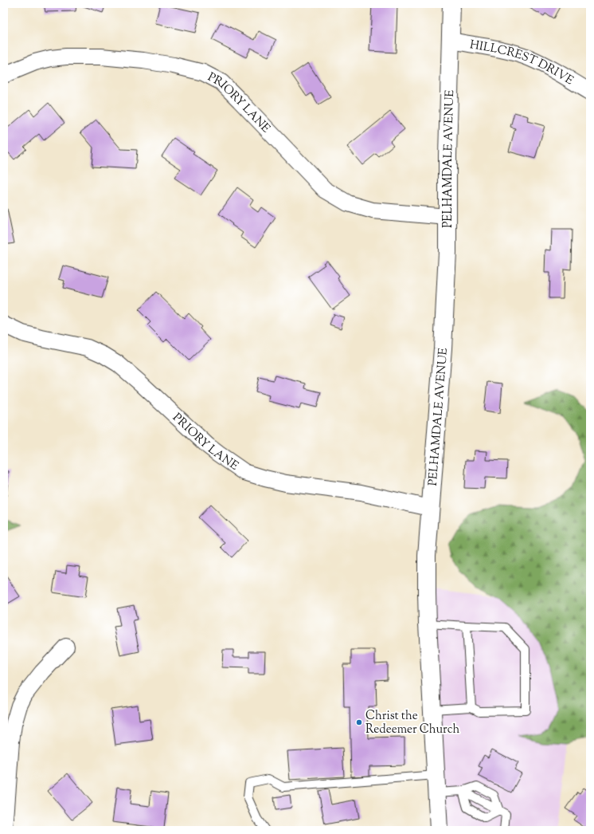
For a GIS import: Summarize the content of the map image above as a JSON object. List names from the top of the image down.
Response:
{
  "streets": {
    "street": ["HILLCREST DRIVE", "PRIORY LANE", "PELHAMDALE AVENUE"]
  },
  "crossings": [
    ["HILLCREST DRIVE", "PELHAMDALE AVENUE"],
    ["PRIORY LANE", "PELHAMDALE AVENUE"]
  ],
  "places": ["Christ the Redeemer Church"]
}
